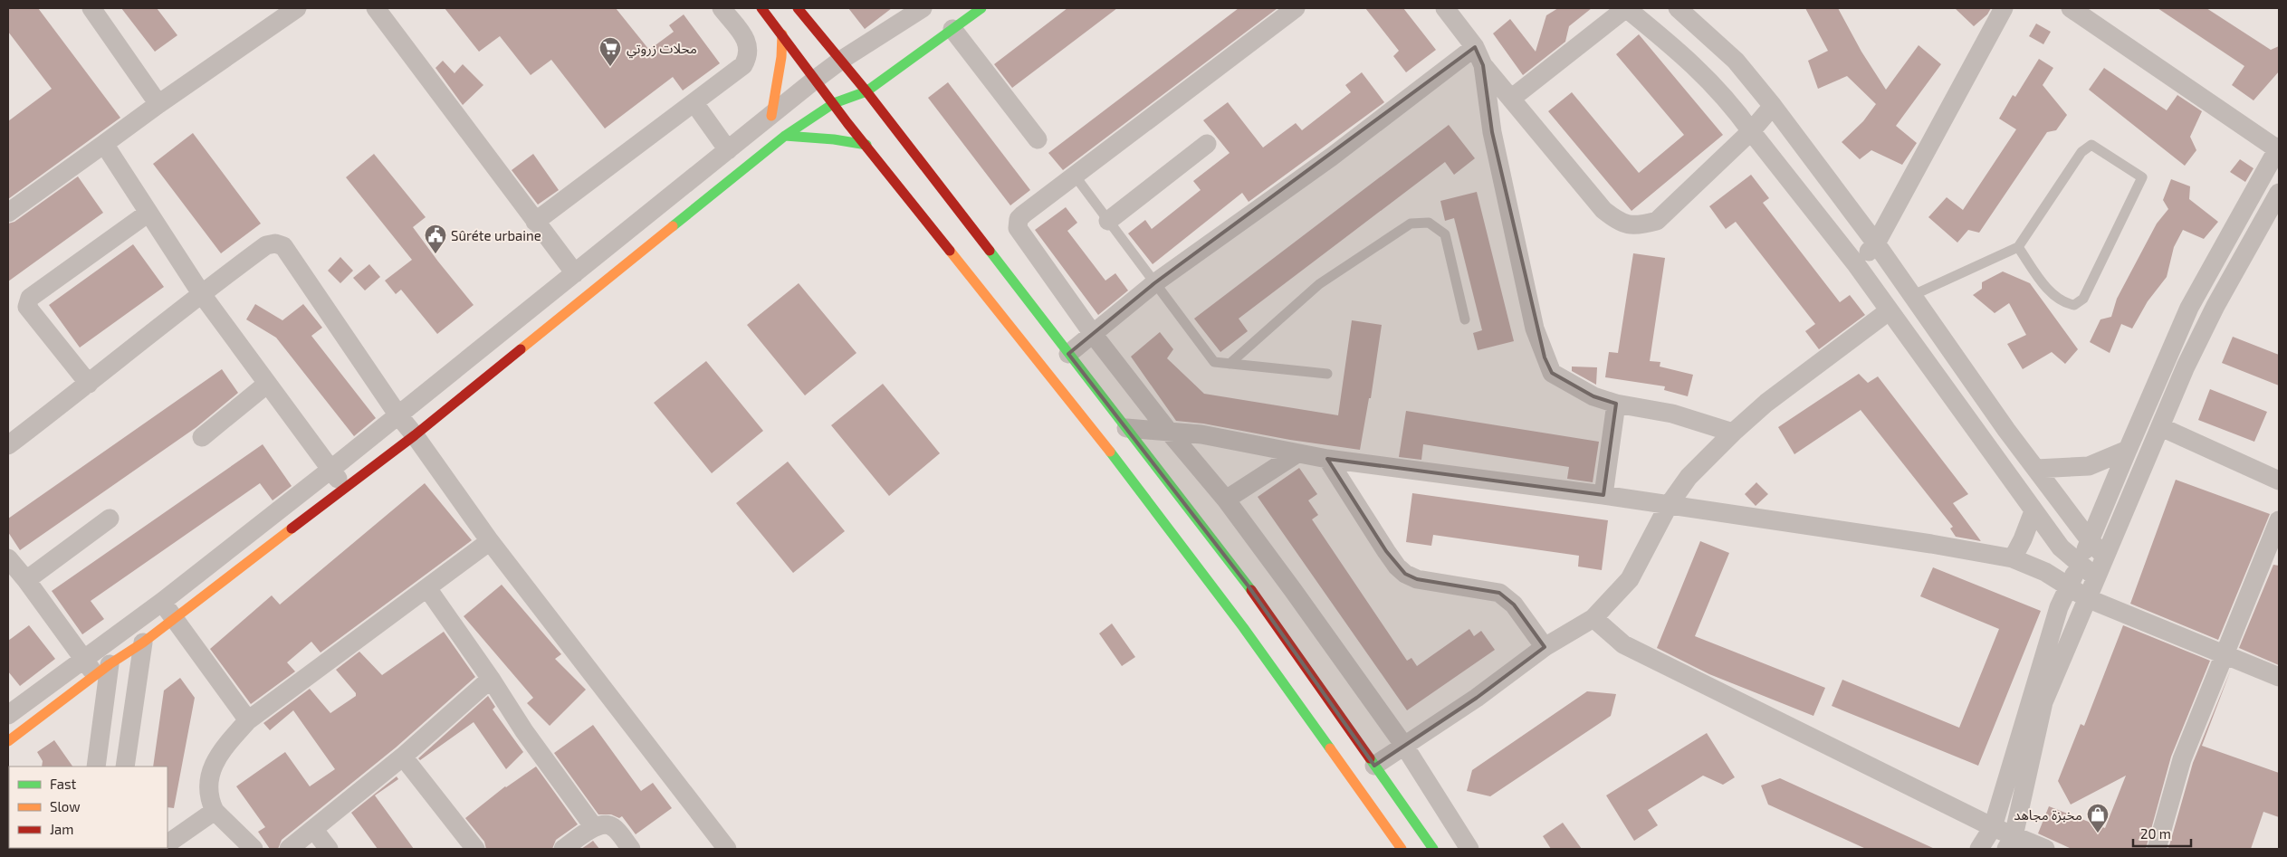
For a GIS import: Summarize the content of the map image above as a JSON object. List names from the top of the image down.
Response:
{
  "places": {
    "supermarket": ["محلات زروتي"],
    "public building": ["Sûréte urbaine"],
    "shop": ["مخبزة مجاهد"]
  },
  "legend": ["Fast", "Slow", "Jam"],
  "scale_bar": "20 m"
}
